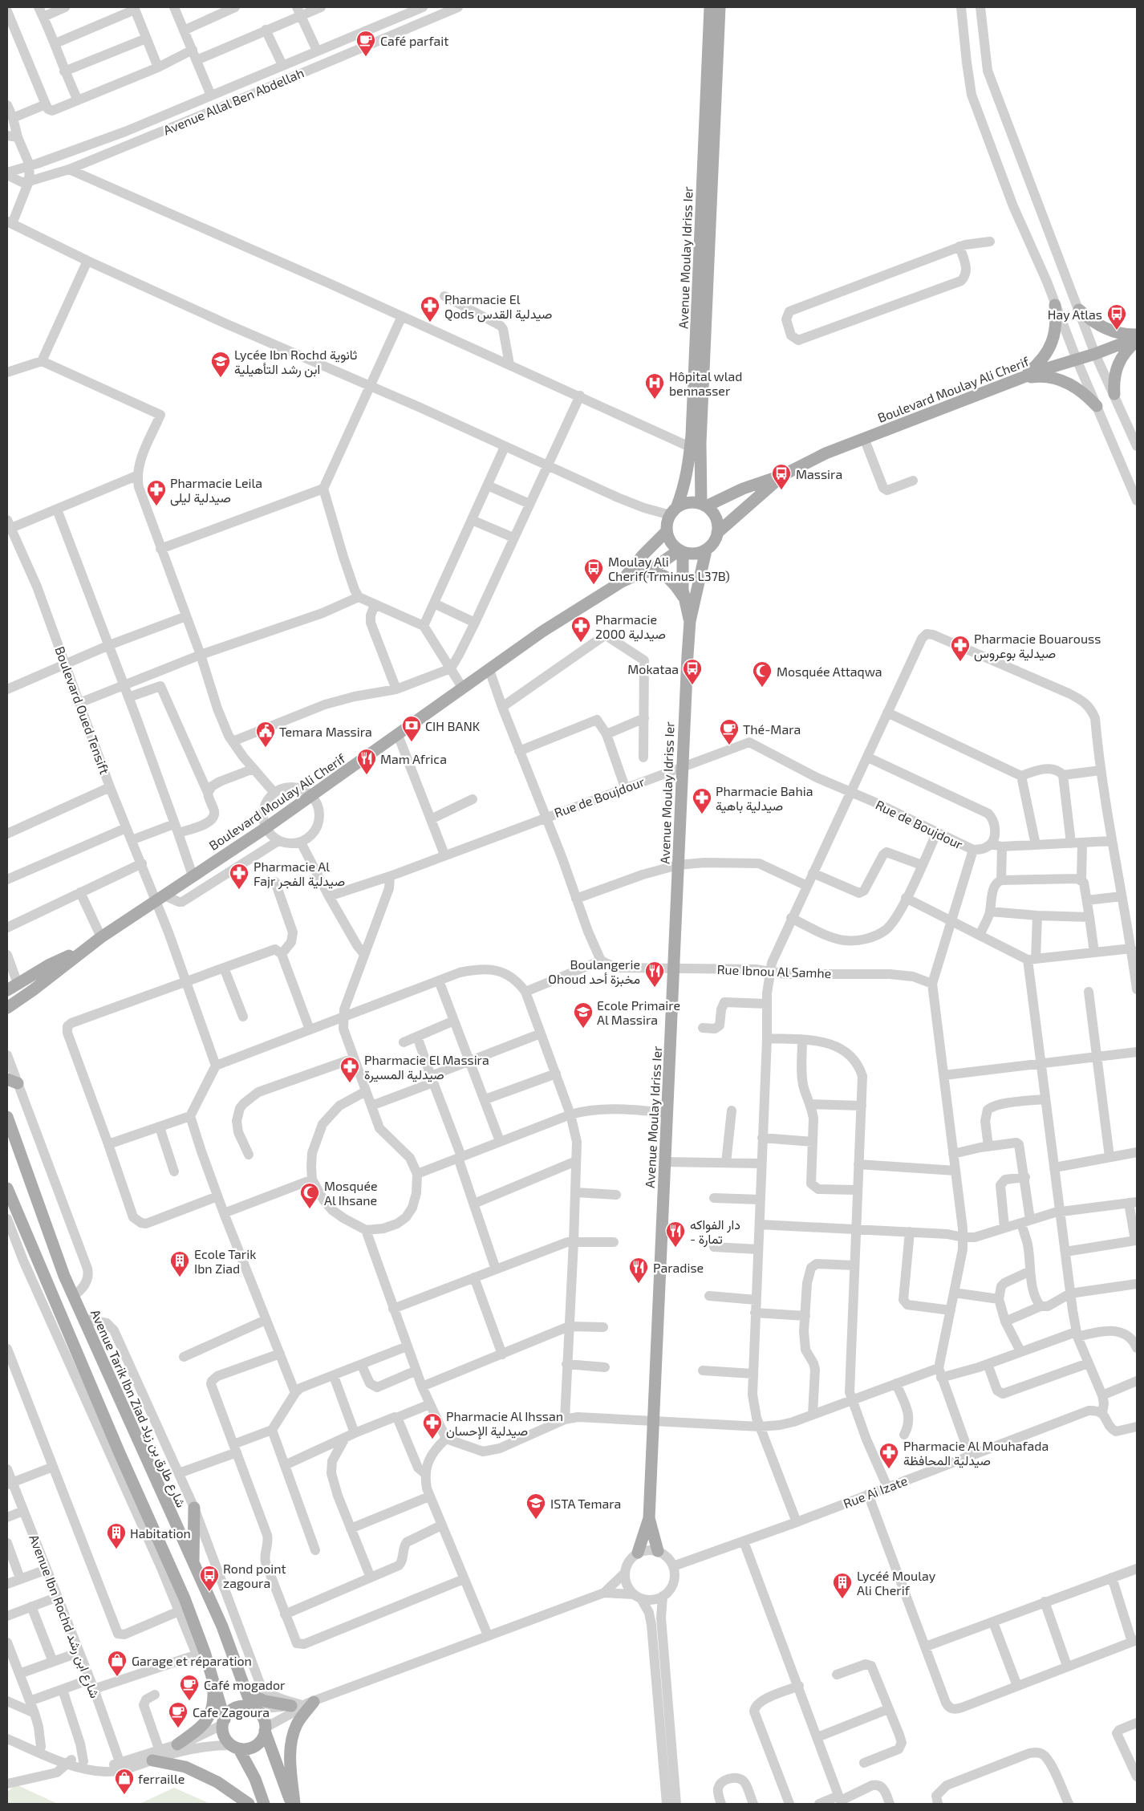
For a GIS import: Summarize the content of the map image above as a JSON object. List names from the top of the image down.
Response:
{
  "streets": {
    "main road": ["Avenue Moulay Idriss Ier", "Boulevard Moulay Ali Cherif", "Avenue Tarik Ibn Ziad شارع طارق بن زياد"],
    "street": [
      "Avenue Allal Ben Abdellah",
      "Boulevard Oued Tensift",
      "Rue de Boujdour",
      "Rue Ibnou Al Samhe",
      "Rue Ai Izate",
      "Avenue Ibn Rochd شارع ابن رشد"
    ]
  },
  "crossings": [
    ["Avenue Moulay Idriss Ier", "Boulevard Moulay Ali Cherif"],
    ["Avenue Moulay Idriss Ier", "Rue de Boujdour"],
    ["Avenue Moulay Idriss Ier", "Rue Ibnou Al Samhe"],
    ["Boulevard Moulay Ali Cherif", "Boulevard Oued Tensift"]
  ],
  "places": {
    "cafe": [
      "Café parfait",
      "Thé-Mara",
      "Café mogador",
      "Cafe Zagoura"
    ],
    "pharmacy": [
      "Pharmacie El Qods صيدلية القدس",
      "Pharmacie Leila صيدلية ليلى",
      "Pharmacie 2000 صيدلية",
      "Pharmacie Bouarouss صيدلية بوعروس",
      "Pharmacie Bahia صيدلية باهية",
      "Pharmacie Al Fajr صيدلية الفجر",
      "Pharmacie El Massira صيدلية المسيرة",
      "Pharmacie Al Ihssan صيدلية الإحسان",
      "Pharmacie Al Mouhafada صيدلية المحافظة"
    ],
    "bus stop": [
      "Hay Atlas",
      "Massira",
      "Moulay Ali Cherif(Trminus L37B)",
      "Mokataa",
      "Rond point zagoura"
    ],
    "school or university": ["Lycée Ibn Rochd ثانوية ابن رشد التأهيلية", "Ecole Primaire Al Massira", "ISTA Temara"],
    "hospital": ["Hôpital wlad bennasser"],
    "mosque": ["Mosquée Attaqwa", "Mosquée Al Ihsane"],
    "bank": ["CIH BANK"],
    "public building": ["Temara Massira"],
    "restaurant": [
      "Mam Africa",
      "Boulangerie Ohoud مخبزة أحد",
      "دار الفواكه - تمارة",
      "Paradise"
    ],
    "building": ["Ecole Tarik Ibn Ziad", "Habitation", "Lycéé Moulay Ali Cherif"],
    "shop": ["Garage et réparation", "ferraille"]
  }
}
